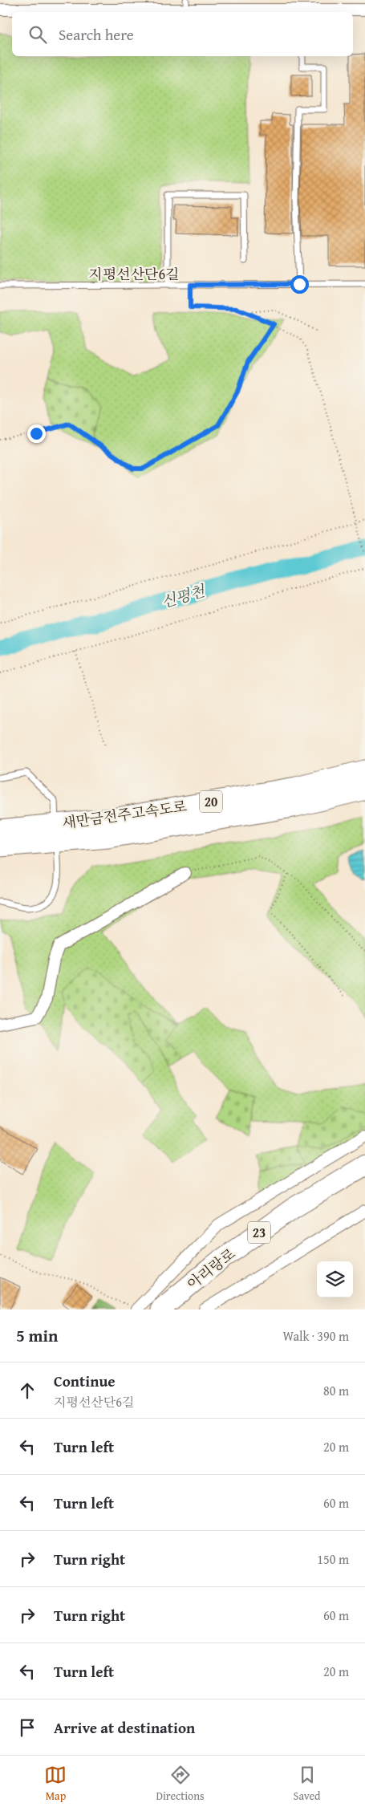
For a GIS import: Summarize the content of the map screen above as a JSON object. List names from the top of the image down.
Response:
{
  "streets": {
    "highway": [
      "20",
      "새만금전주고속도로",
      "23",
      "아리랑로"
    ],
    "lane": ["지평선산단6길"]
  },
  "water": ["신평천"],
  "page": {
    "search": "Search here",
    "heading": ["5 min", "Walk · 390 m"],
    "list": [
      ["Continue", "지평선산단6길", "80 m"],
      ["Turn left", "20 m"],
      ["Turn left", "60 m"],
      ["Turn right", "150 m"],
      ["Turn right", "60 m"],
      ["Turn left", "20 m"],
      "Arrive at destination"
    ],
    "nav": ["Map", "Directions", "Saved"]
  }
}
